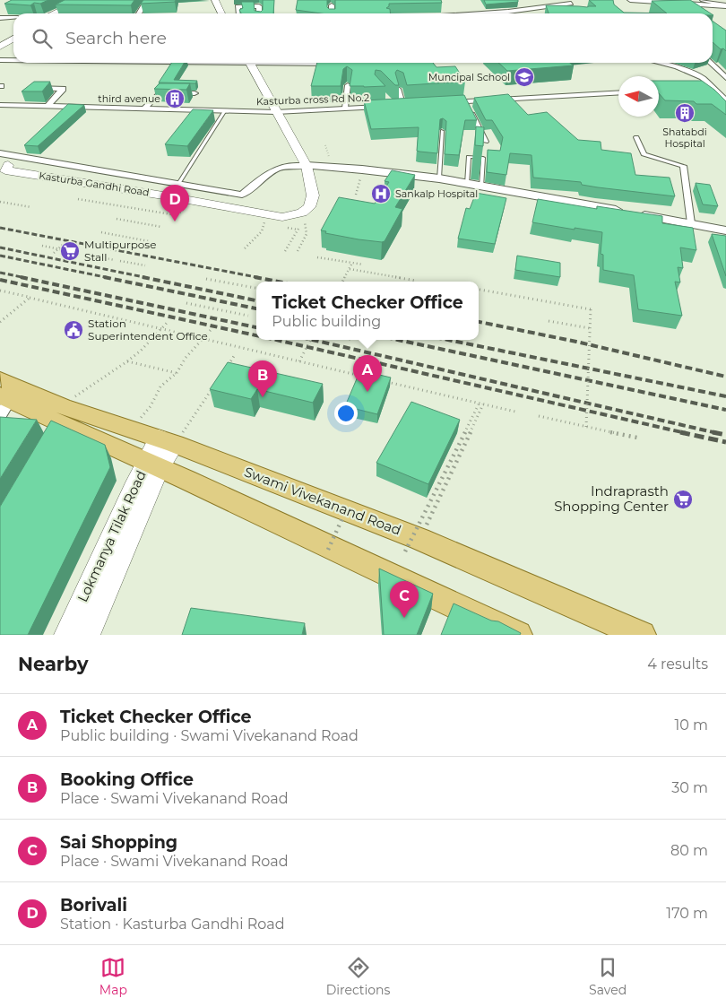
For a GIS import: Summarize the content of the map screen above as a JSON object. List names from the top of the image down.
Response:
{
  "streets": {
    "main road": ["Kasturba Gandhi Road", "Swami Vivekanand Road", "Lokmanya Tilak Road"],
    "street": ["Kasturba cross Rd No.2"]
  },
  "crossings": [
    ["Swami Vivekanand Road", "Lokmanya Tilak Road"]
  ],
  "places": {
    "school or university": ["Muncipal School"],
    "building": ["third avenue", "Shatabdi Hospital"],
    "hospital": ["Sankalp Hospital"],
    "supermarket": ["Multipurpose Stall", "Indraprasth Shopping Center"],
    "public building": ["Station Superintendent Office"]
  },
  "north": "left",
  "page": {
    "search": "Search here",
    "pins": [
      "D",
      "A",
      "B",
      "C"
    ],
    "popup": ["Ticket Checker Office", "Public building"],
    "heading": ["Nearby", "4 results"],
    "list": [
      {
        "mark": "A",
        "name": "Ticket Checker Office",
        "note": "Public building · Swami Vivekanand Road",
        "value": "10 m"
      },
      {
        "mark": "B",
        "name": "Booking Office",
        "note": "Place · Swami Vivekanand Road",
        "value": "30 m"
      },
      {
        "mark": "C",
        "name": "Sai Shopping",
        "note": "Place · Swami Vivekanand Road",
        "value": "80 m"
      },
      {
        "mark": "D",
        "name": "Borivali",
        "note": "Station · Kasturba Gandhi Road",
        "value": "170 m"
      }
    ],
    "nav": ["Map", "Directions", "Saved"]
  }
}
